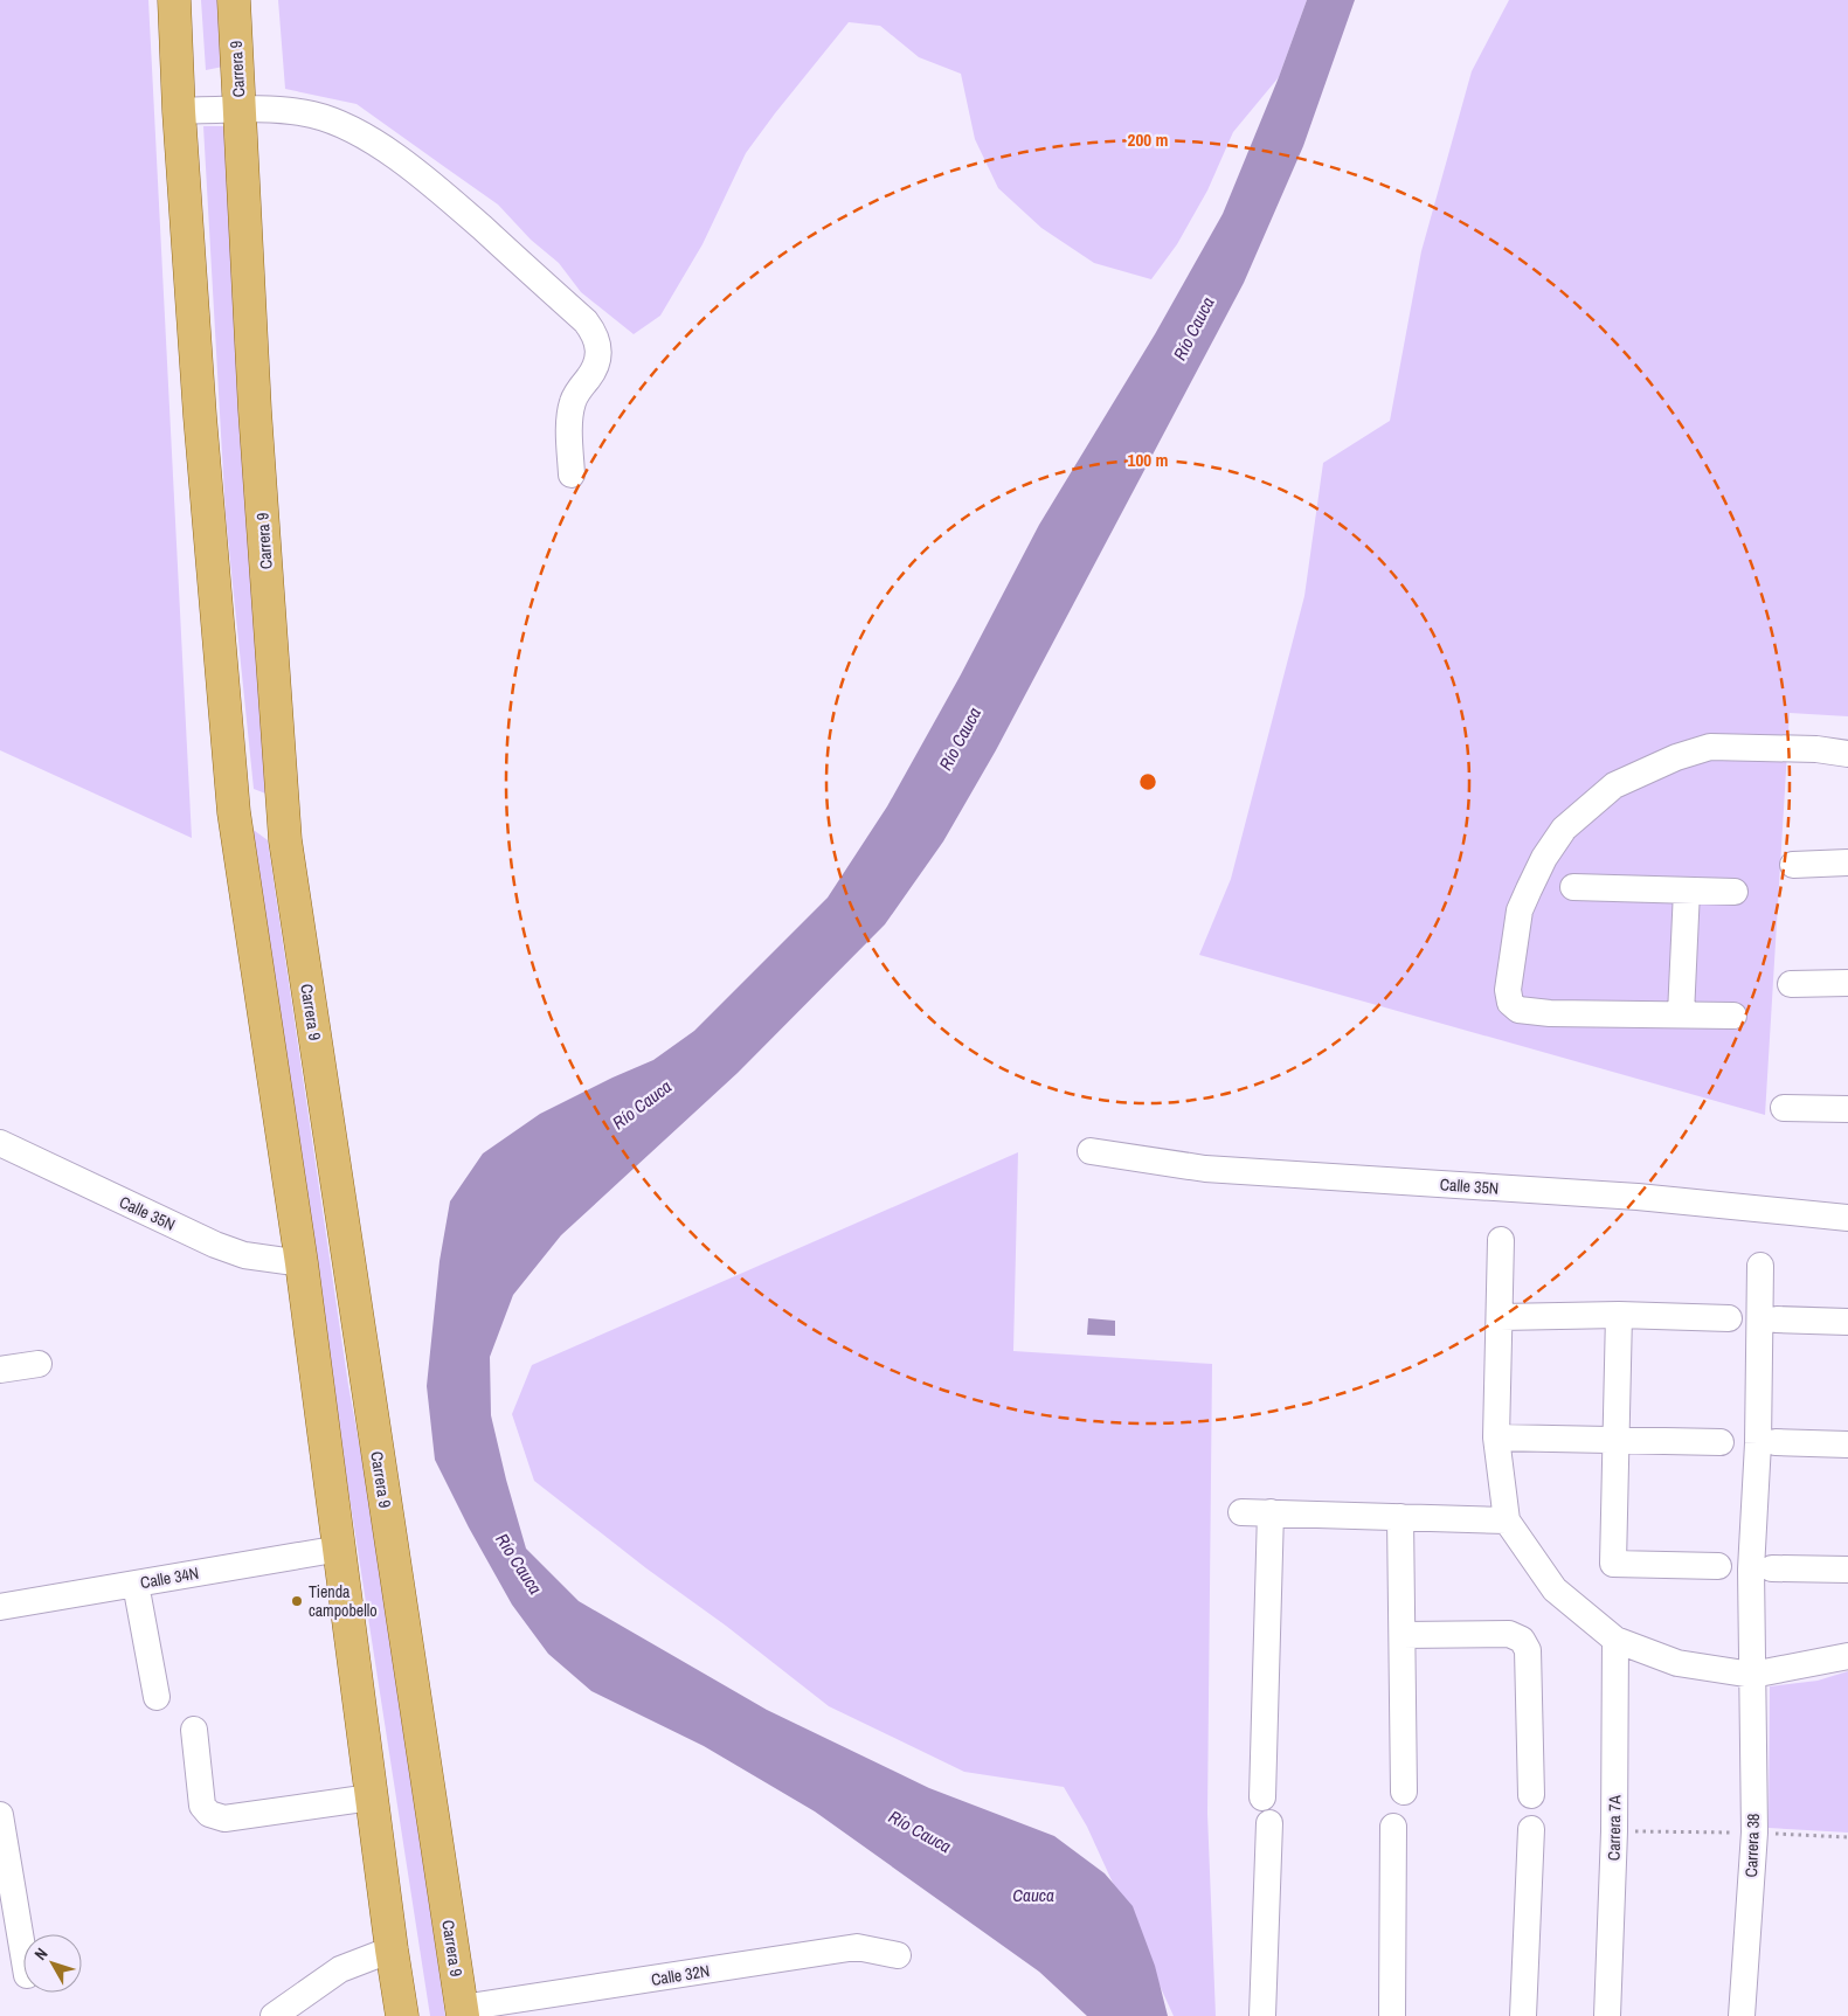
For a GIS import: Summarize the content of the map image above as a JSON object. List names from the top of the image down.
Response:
{
  "streets": {
    "main road": ["Carrera 9"],
    "street": [
      "Calle 35N",
      "Calle 34N",
      "Carrera 7A",
      "Carrera 38",
      "Calle 32N"
    ]
  },
  "crossings": [
    ["Carrera 9", "Calle 32N"]
  ],
  "water": ["Río Cauca", "Cauca"],
  "places": ["Tienda campobello"],
  "north": "top left",
  "rings": ["200 m", "100 m"]
}
